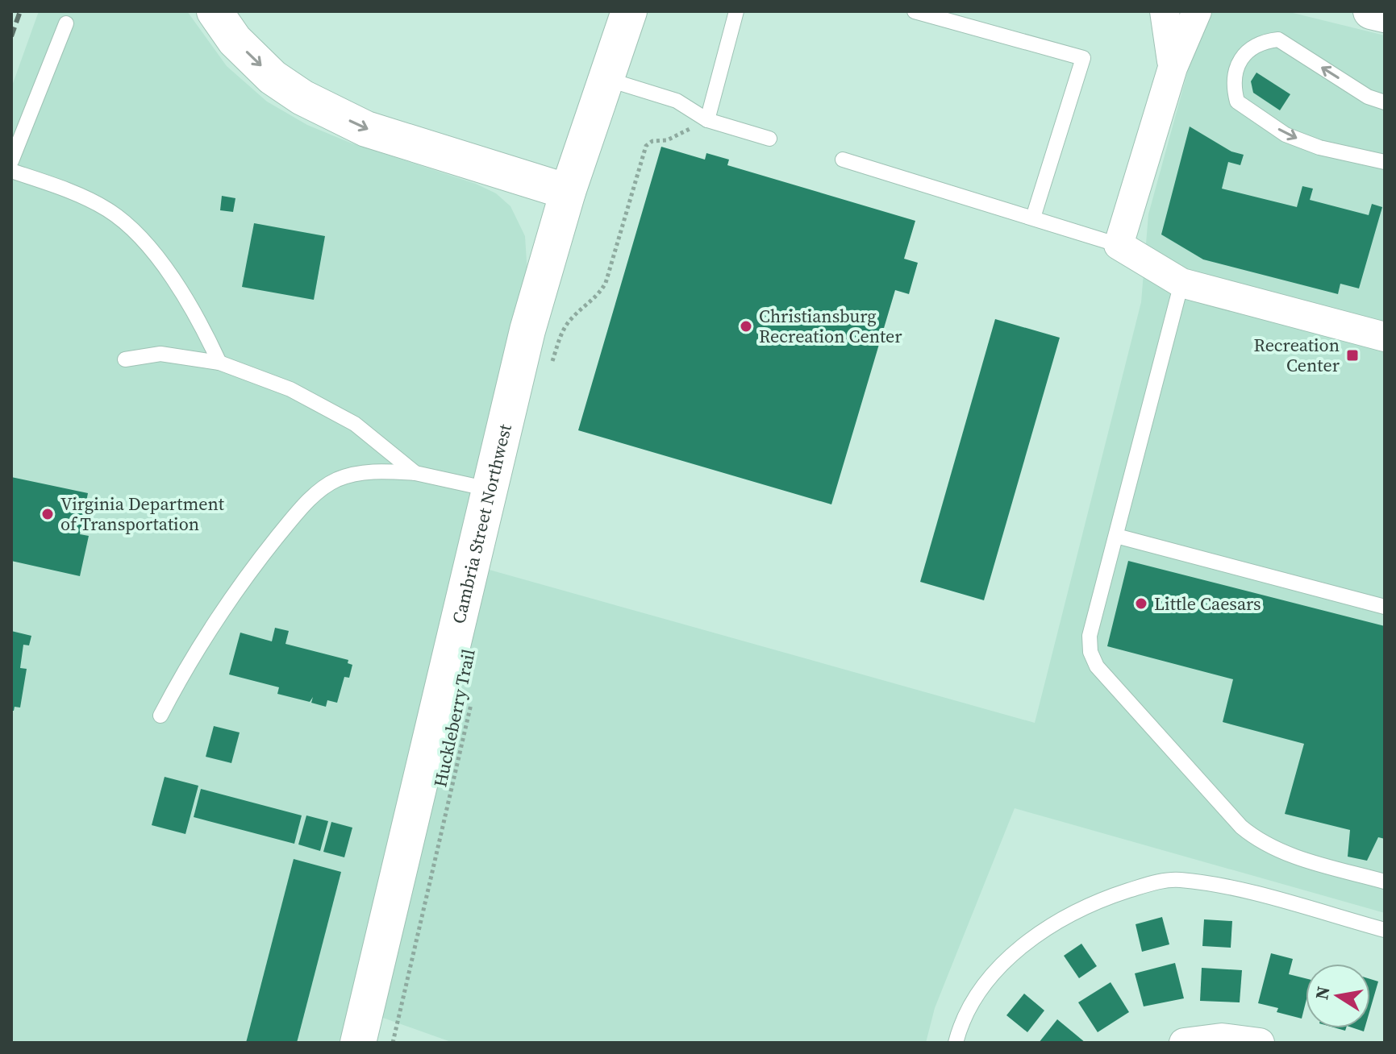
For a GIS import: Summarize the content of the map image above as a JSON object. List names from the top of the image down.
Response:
{
  "streets": {
    "street": ["Cambria Street Northwest"],
    "path": ["Huckleberry Trail"]
  },
  "places": {
    "other": ["Christiansburg Recreation Center", "Virginia Department of Transportation", "Little Caesars"],
    "transit": ["Recreation Center"]
  },
  "north": "left"
}
